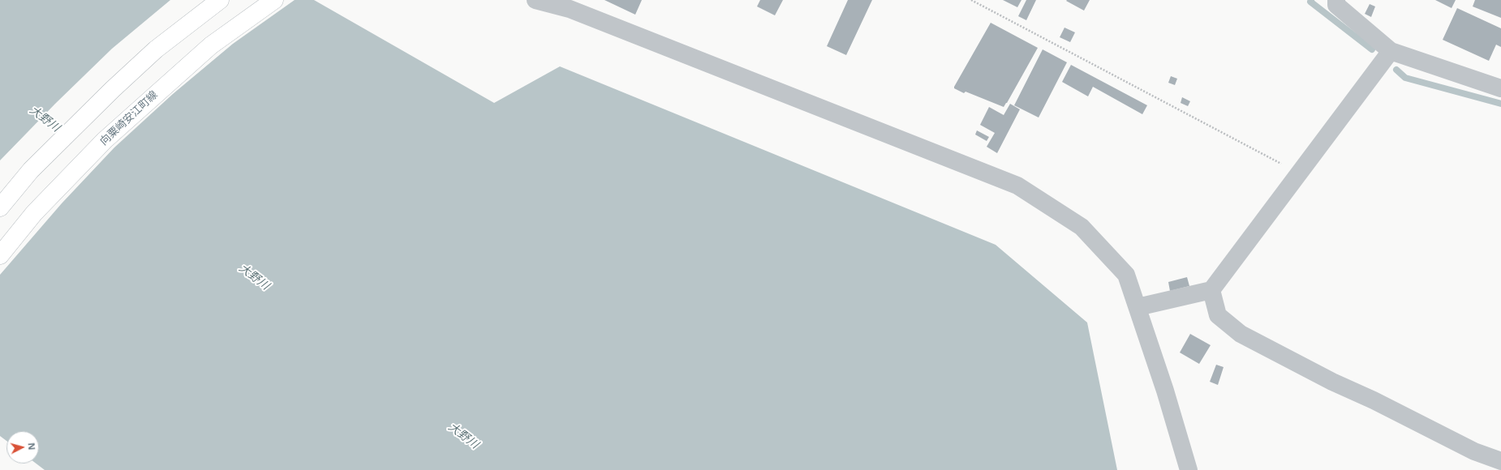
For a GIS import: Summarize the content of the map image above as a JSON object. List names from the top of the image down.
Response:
{
  "streets": {
    "main road": ["向粟崎安江町線"]
  },
  "water": ["大野川"],
  "north": "right"
}
